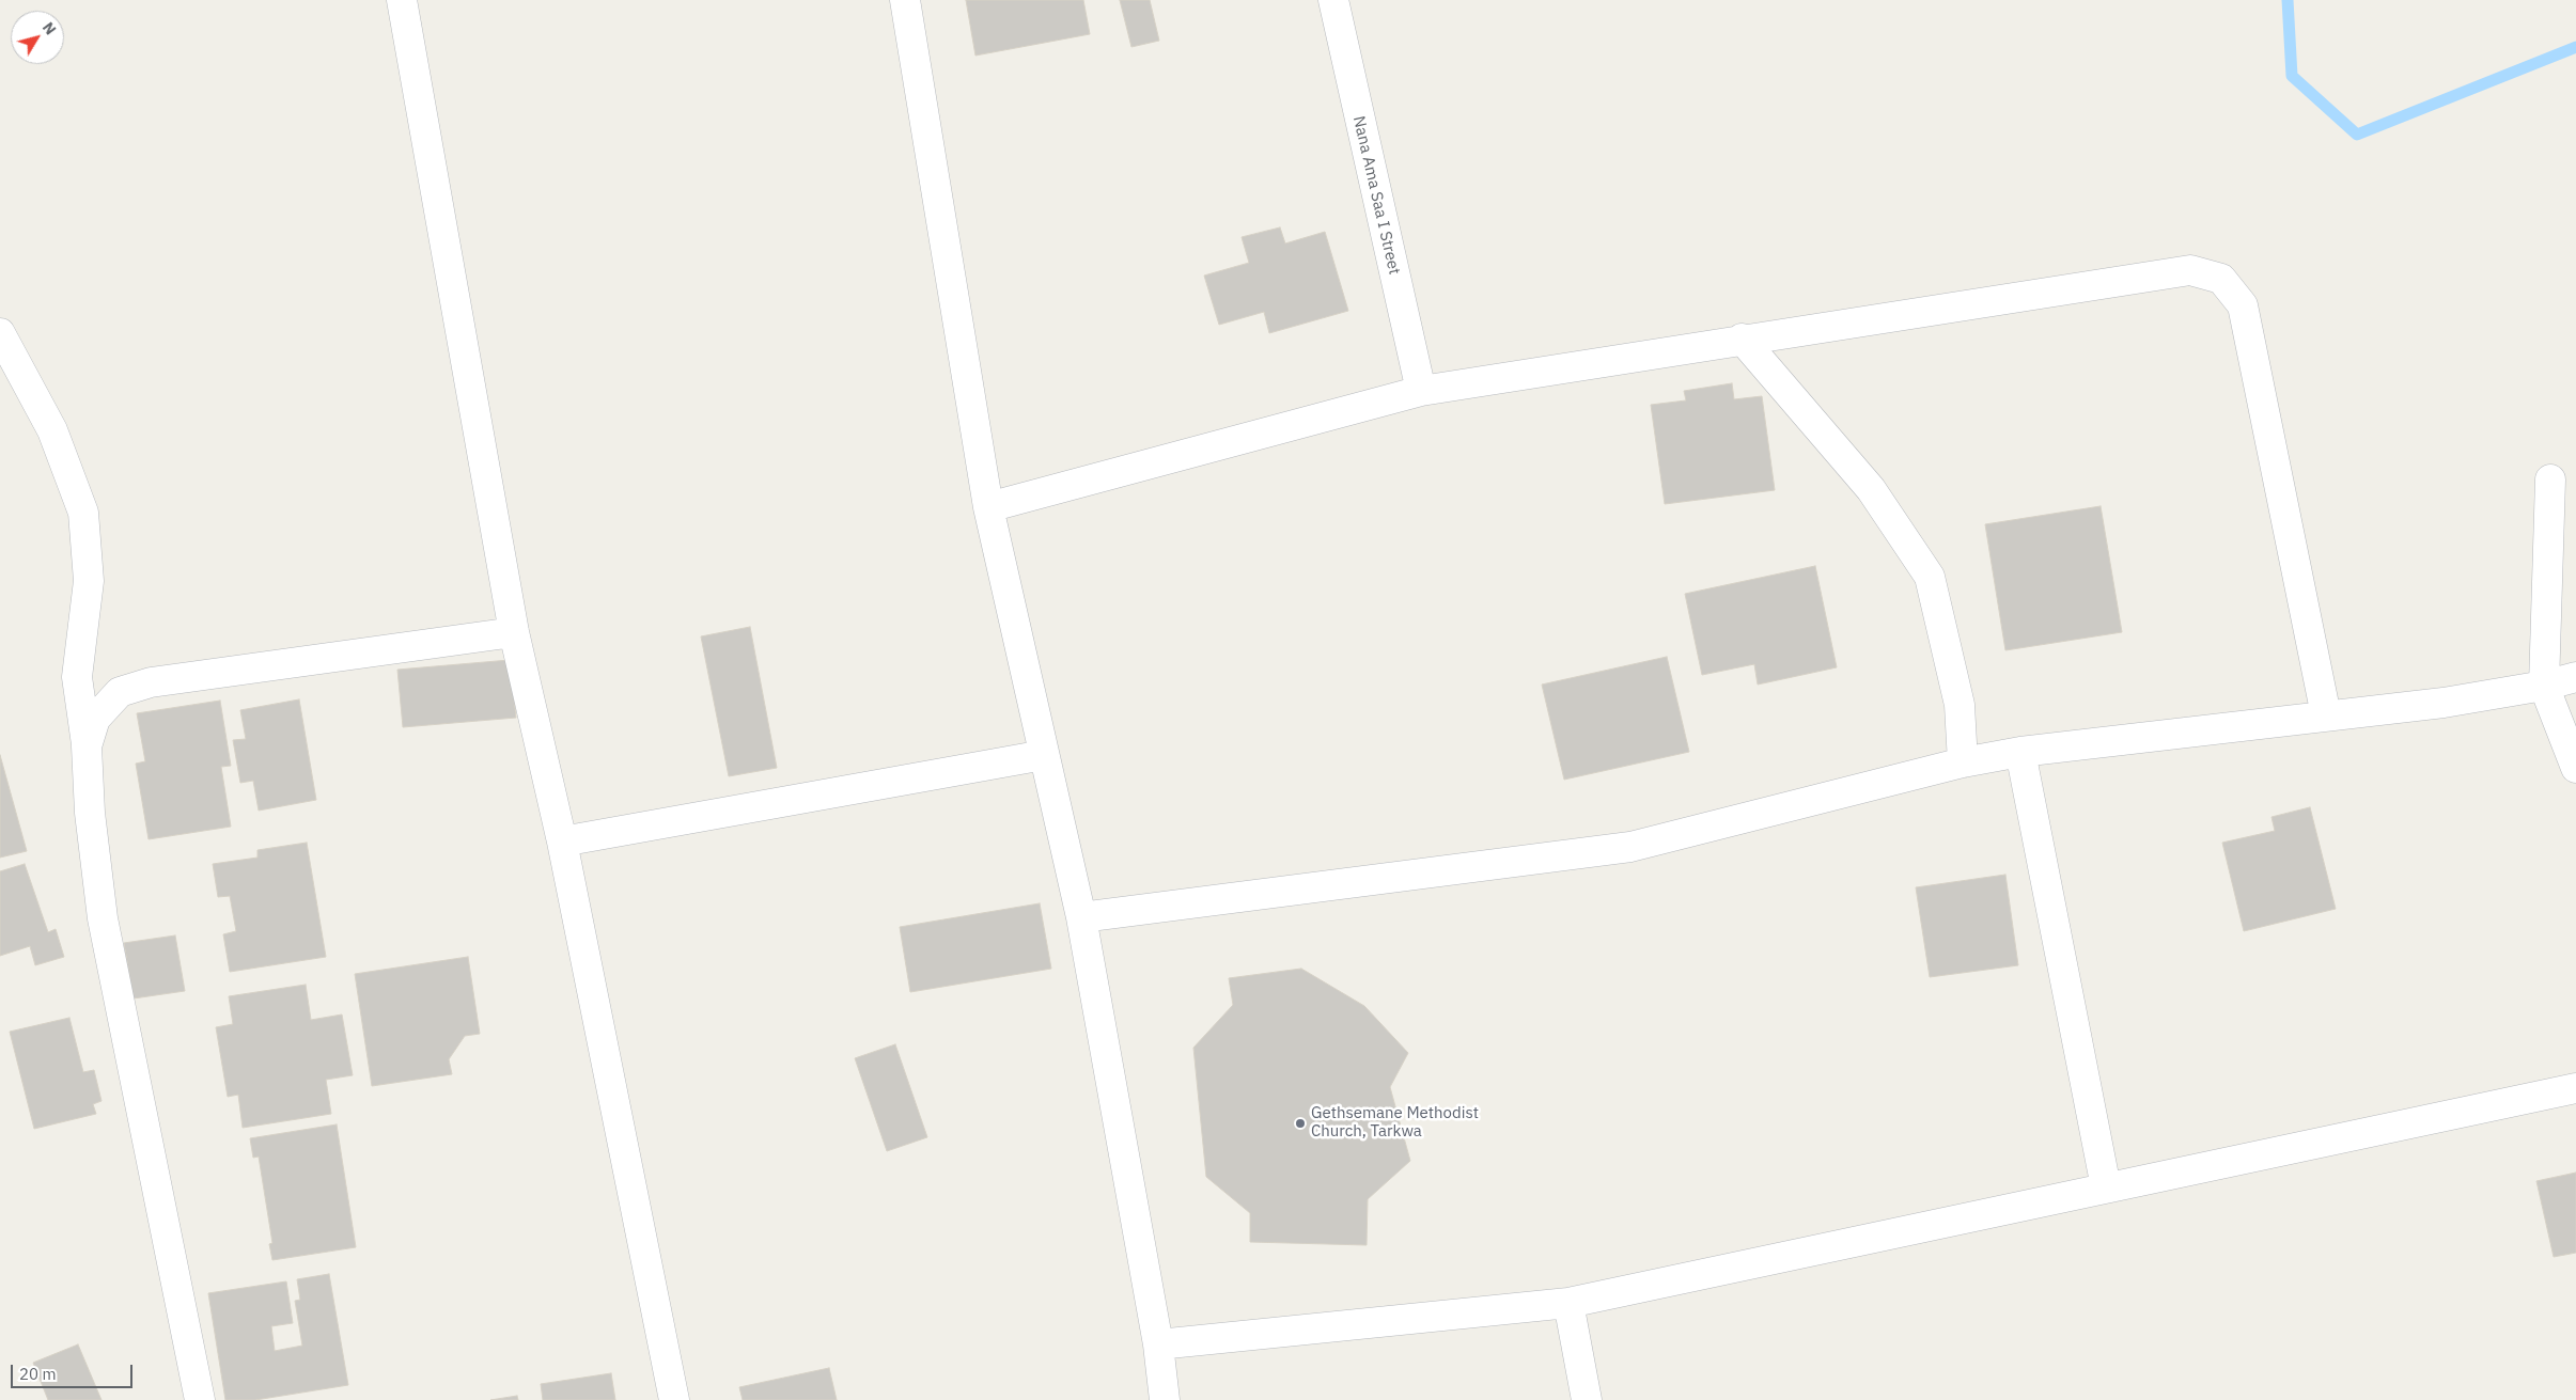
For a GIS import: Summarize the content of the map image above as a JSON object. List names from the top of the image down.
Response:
{
  "streets": {
    "street": ["Nana Ama Saa I Street"]
  },
  "places": ["Gethsemane Methodist Church, Tarkwa"],
  "scale_bar": "20 m",
  "north": "top right"
}
